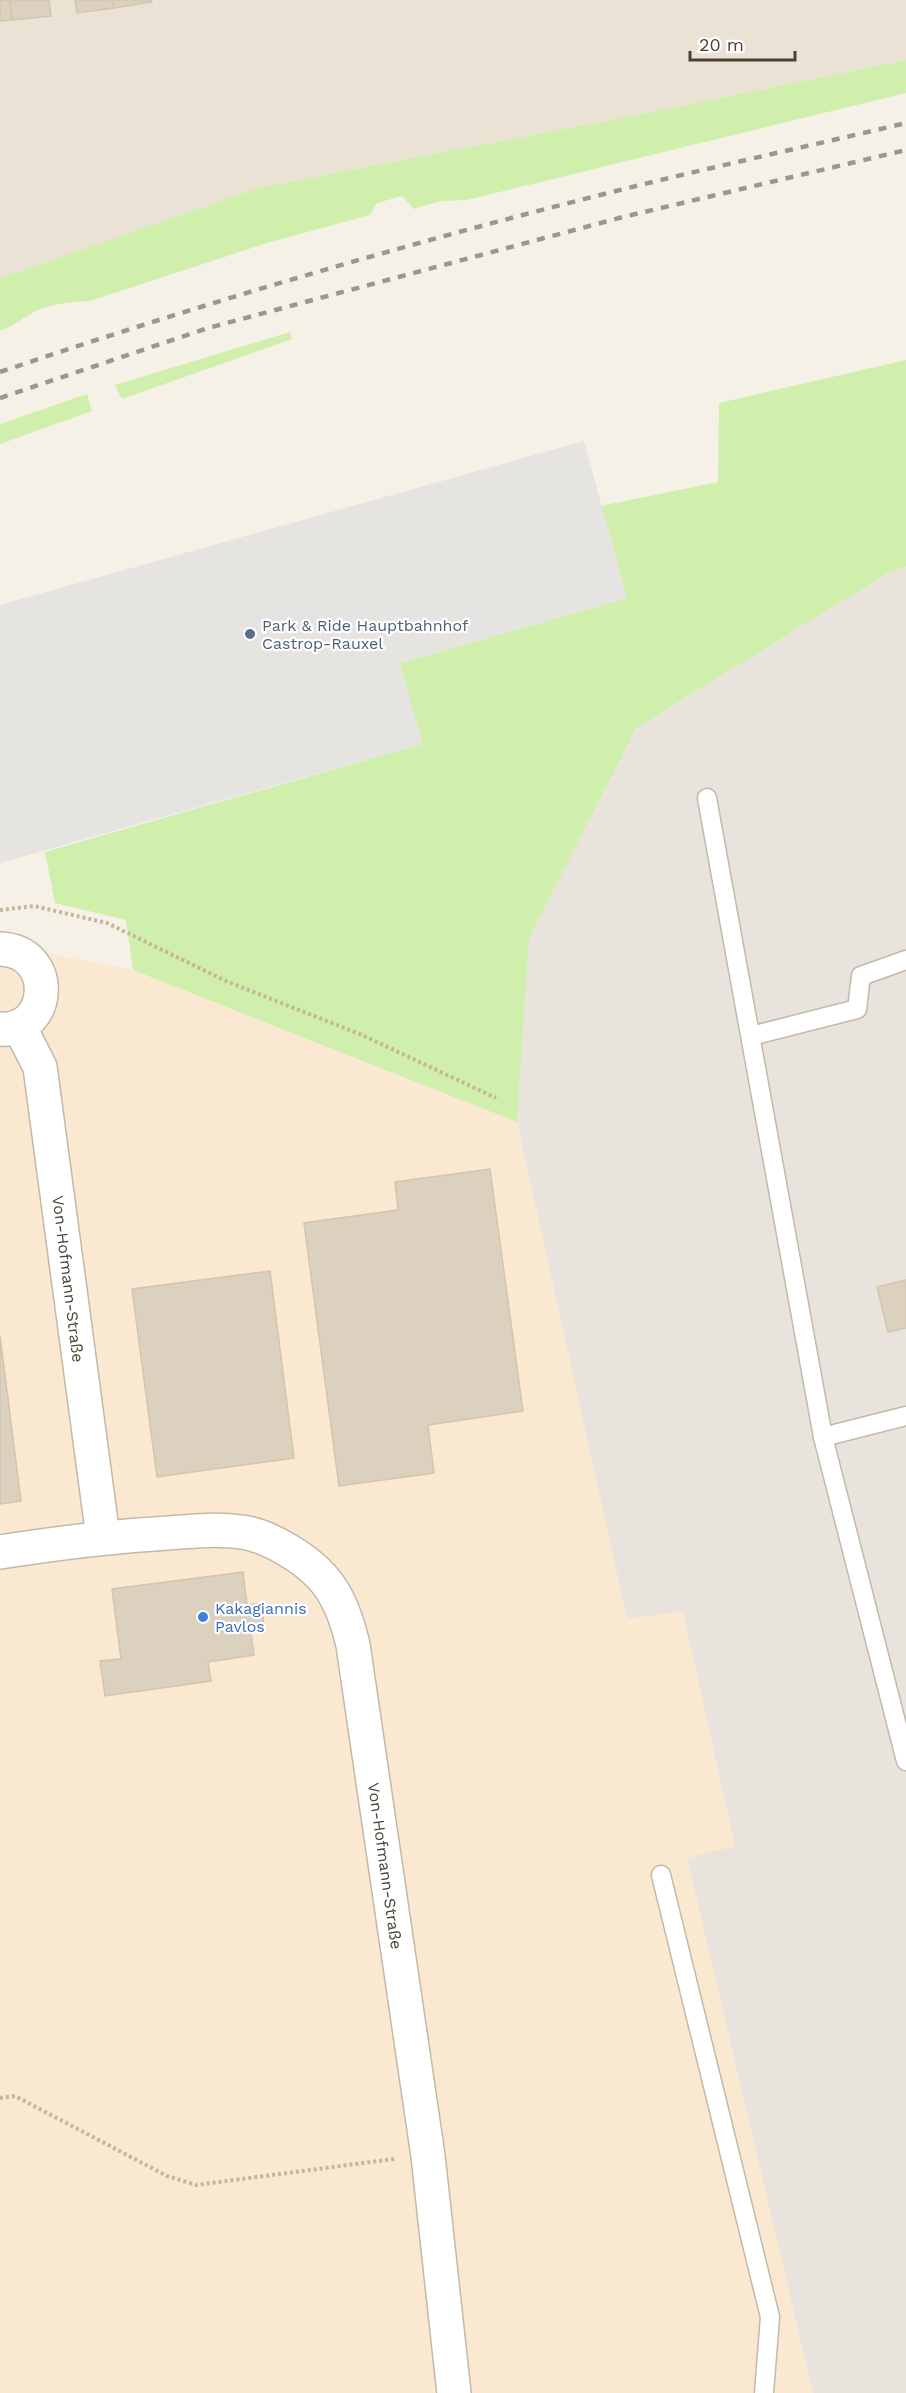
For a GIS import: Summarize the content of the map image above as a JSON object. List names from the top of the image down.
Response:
{
  "streets": {
    "street": ["Von-Hofmann-Straße"]
  },
  "places": ["Park & Ride Hauptbahnhof Castrop-Rauxel", "Kakagiannis Pavlos"],
  "scale_bar": "20 m"
}
